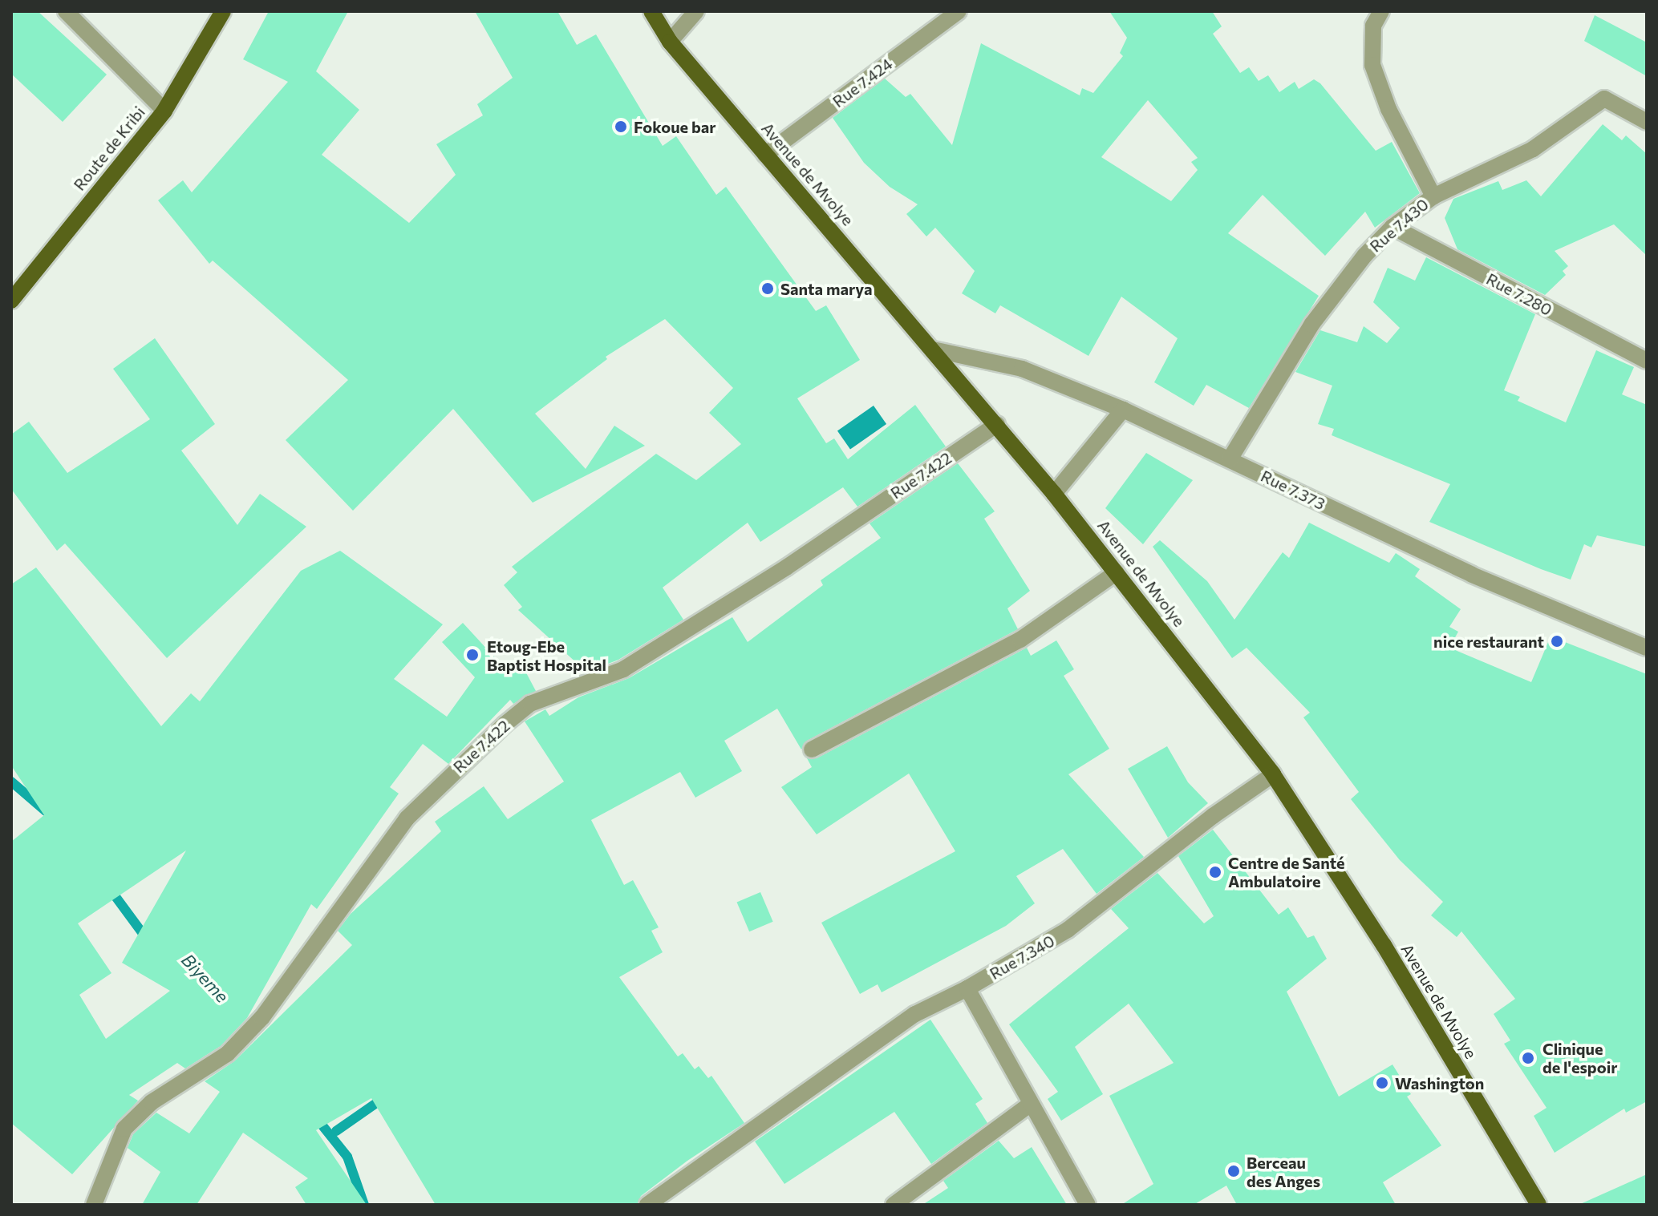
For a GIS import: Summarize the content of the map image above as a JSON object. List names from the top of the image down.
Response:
{
  "streets": {
    "main road": ["Route de Kribi", "Avenue de Mvolye"],
    "street": [
      "Rue 7.424",
      "Rue 7.430",
      "Rue 7.280",
      "Rue 7.422",
      "Rue 7.373",
      "Rue 7.340"
    ]
  },
  "crossings": [
    ["Rue 7.424", "Avenue de Mvolye"],
    ["Avenue de Mvolye", "Rue 7.422"],
    ["Avenue de Mvolye", "Rue 7.373"],
    ["Avenue de Mvolye", "Rue 7.340"],
    ["Rue 7.430", "Rue 7.280"],
    ["Rue 7.430", "Rue 7.373"]
  ],
  "water": ["Biyeme"],
  "places": [
    "Fokoue bar",
    "Santa marya",
    "nice restaurant",
    "Etoug-Ebe Baptist Hospital",
    "Centre de Santé Ambulatoire",
    "Clinique de l'espoir",
    "Washington",
    "Berceau des Anges"
  ]
}
